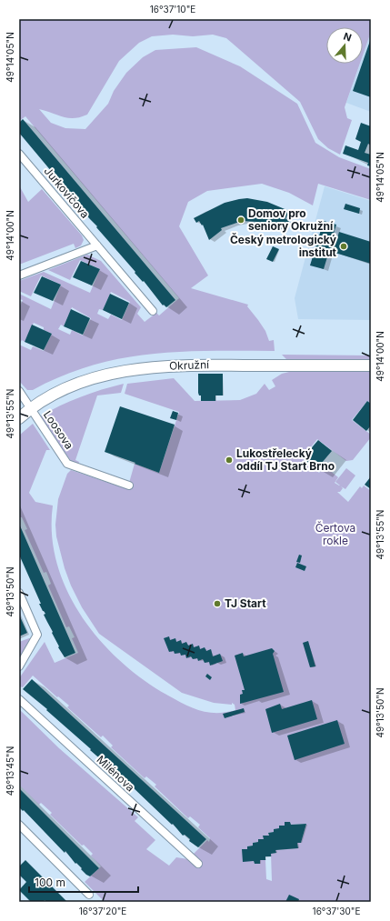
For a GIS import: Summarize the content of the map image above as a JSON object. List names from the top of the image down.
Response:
{
  "streets": {
    "street": [
      "Jurkovičova",
      "Okružní",
      "Loosova",
      "Milénova"
    ]
  },
  "crossings": [
    ["Okružní", "Loosova"]
  ],
  "parks": ["Čertova rokle"],
  "places": [
    "Domov pro seniory Okružní",
    "Český metrologický institut",
    "Lukostřelecký oddíl TJ Start Brno",
    "TJ Start"
  ],
  "scale_bar": "100 m",
  "north": "top",
  "coordinates": [
    "16°37'10\"E",
    "49°14'05\"N",
    "49°14'00\"N",
    "49°13'55\"N",
    "49°13'50\"N",
    "49°13'45\"N",
    "16°37'20\"E",
    "16°37'30\"E"
  ]
}
